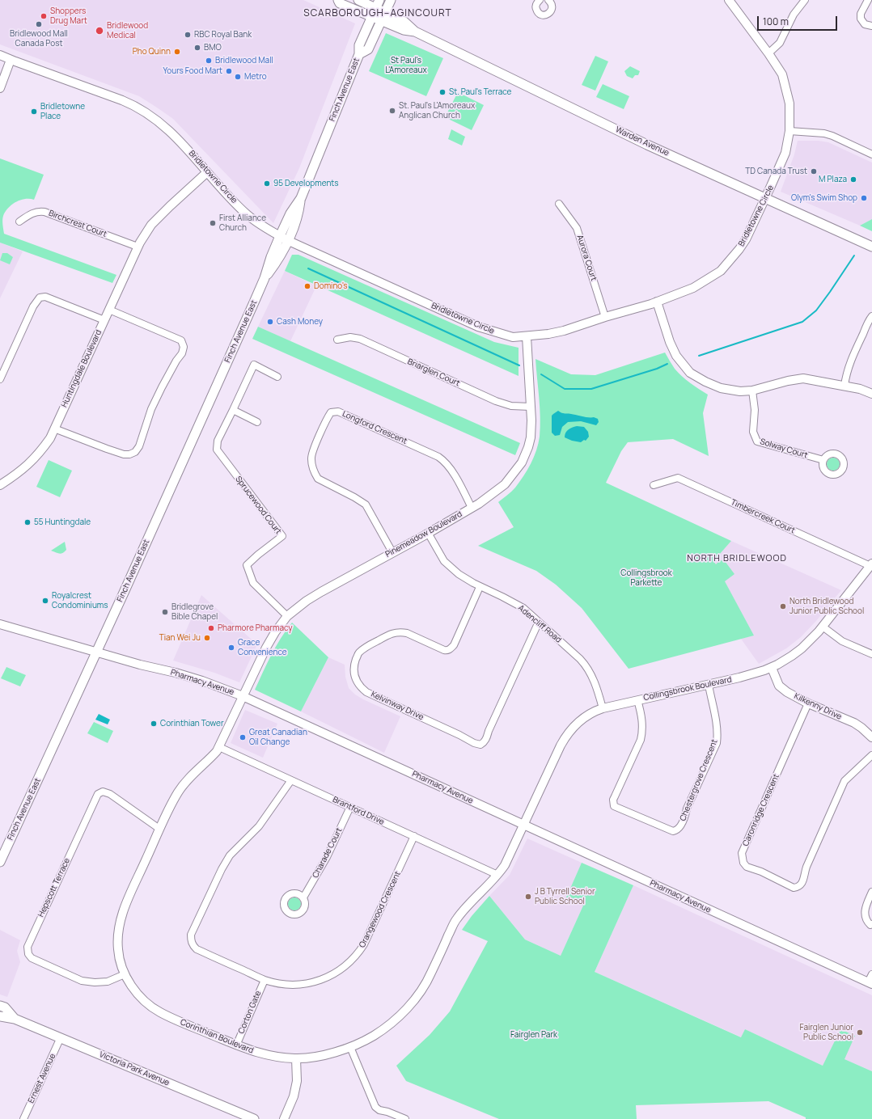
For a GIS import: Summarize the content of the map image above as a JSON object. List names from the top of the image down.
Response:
{
  "streets": {
    "main road": ["Finch Avenue East", "Warden Avenue", "Victoria Park Avenue"],
    "street": [
      "Bridletowne Circle",
      "Birchcrest Court",
      "Aurora Court",
      "Huntingdale Boulevard",
      "Briarglen Court",
      "Longford Crescent",
      "Solway Court",
      "Sprucewood Court",
      "Timbercreek Court",
      "Pinemeadow Boulevard",
      "Adencliff Road",
      "Pharmacy Avenue",
      "Collingsbrook Boulevard",
      "Kelvinway Drive",
      "Kilkenny Drive",
      "Chestergrove Crescent",
      "Caronridge Crescent",
      "Brantford Drive",
      "Charade Court",
      "Hepscott Terrace",
      "Orangewood Crescent",
      "Corton Gate",
      "Corinthian Boulevard",
      "Ernest Avenue"
    ]
  },
  "crossings": [
    ["Finch Avenue East", "Warden Avenue"],
    ["Finch Avenue East", "Bridletowne Circle"],
    ["Finch Avenue East", "Pharmacy Avenue"],
    ["Warden Avenue", "Bridletowne Circle"],
    ["Bridletowne Circle", "Aurora Court"],
    ["Bridletowne Circle", "Huntingdale Boulevard"],
    ["Bridletowne Circle", "Pinemeadow Boulevard"],
    ["Birchcrest Court", "Huntingdale Boulevard"],
    ["Briarglen Court", "Pinemeadow Boulevard"],
    ["Longford Crescent", "Pinemeadow Boulevard"],
    ["Sprucewood Court", "Pinemeadow Boulevard"],
    ["Timbercreek Court", "Collingsbrook Boulevard"],
    ["Pinemeadow Boulevard", "Adencliff Road"],
    ["Pinemeadow Boulevard", "Pharmacy Avenue"],
    ["Pinemeadow Boulevard", "Corinthian Boulevard"],
    ["Adencliff Road", "Collingsbrook Boulevard"],
    ["Adencliff Road", "Kelvinway Drive"],
    ["Pharmacy Avenue", "Collingsbrook Boulevard"],
    ["Pharmacy Avenue", "Corinthian Boulevard"],
    ["Collingsbrook Boulevard", "Kilkenny Drive"],
    ["Collingsbrook Boulevard", "Chestergrove Crescent"],
    ["Collingsbrook Boulevard", "Corinthian Boulevard"],
    ["Kilkenny Drive", "Caronridge Crescent"],
    ["Brantford Drive", "Charade Court"],
    ["Brantford Drive", "Orangewood Crescent"],
    ["Brantford Drive", "Corinthian Boulevard"],
    ["Hepscott Terrace", "Corinthian Boulevard"],
    ["Orangewood Crescent", "Corton Gate"],
    ["Corton Gate", "Corinthian Boulevard"],
    ["Victoria Park Avenue", "Ernest Avenue"]
  ],
  "districts": ["SCARBOROUGH–AGINCOURT", "NORTH BRIDLEWOOD"],
  "parks": ["St Paul's L'Amoreaux", "Collingsbrook Parkette", "Fairglen Park"],
  "places": [
    "Shoppers Drug Mart",
    "Bridlewood Mall Canada Post",
    "Bridlewood Medical",
    "RBC Royal Bank",
    "BMO",
    "Pho Quinn",
    "Bridlewood Mall",
    "Yours Food Mart",
    "Metro",
    "St. Paul's Terrace",
    "St. Paul's L'Amoreaux Anglican Church",
    "Bridletowne Place",
    "TD Canada Trust",
    "M Plaza",
    "95 Developments",
    "Olym's Swim Shop",
    "First Alliance Church",
    "Domino's",
    "Cash Money",
    "55 Huntingdale",
    "Royalcrest Condominiums",
    "North Bridlewood Junior Public School",
    "Bridlegrove Bible Chapel",
    "Pharmore Pharmacy",
    "Tian Wei Ju",
    "Grace Convenience",
    "Corinthian Tower",
    "Great Canadian Oil Change",
    "J B Tyrrell Senior Public School",
    "Fairglen Junior Public School"
  ],
  "scale_bar": "100 m"
}
